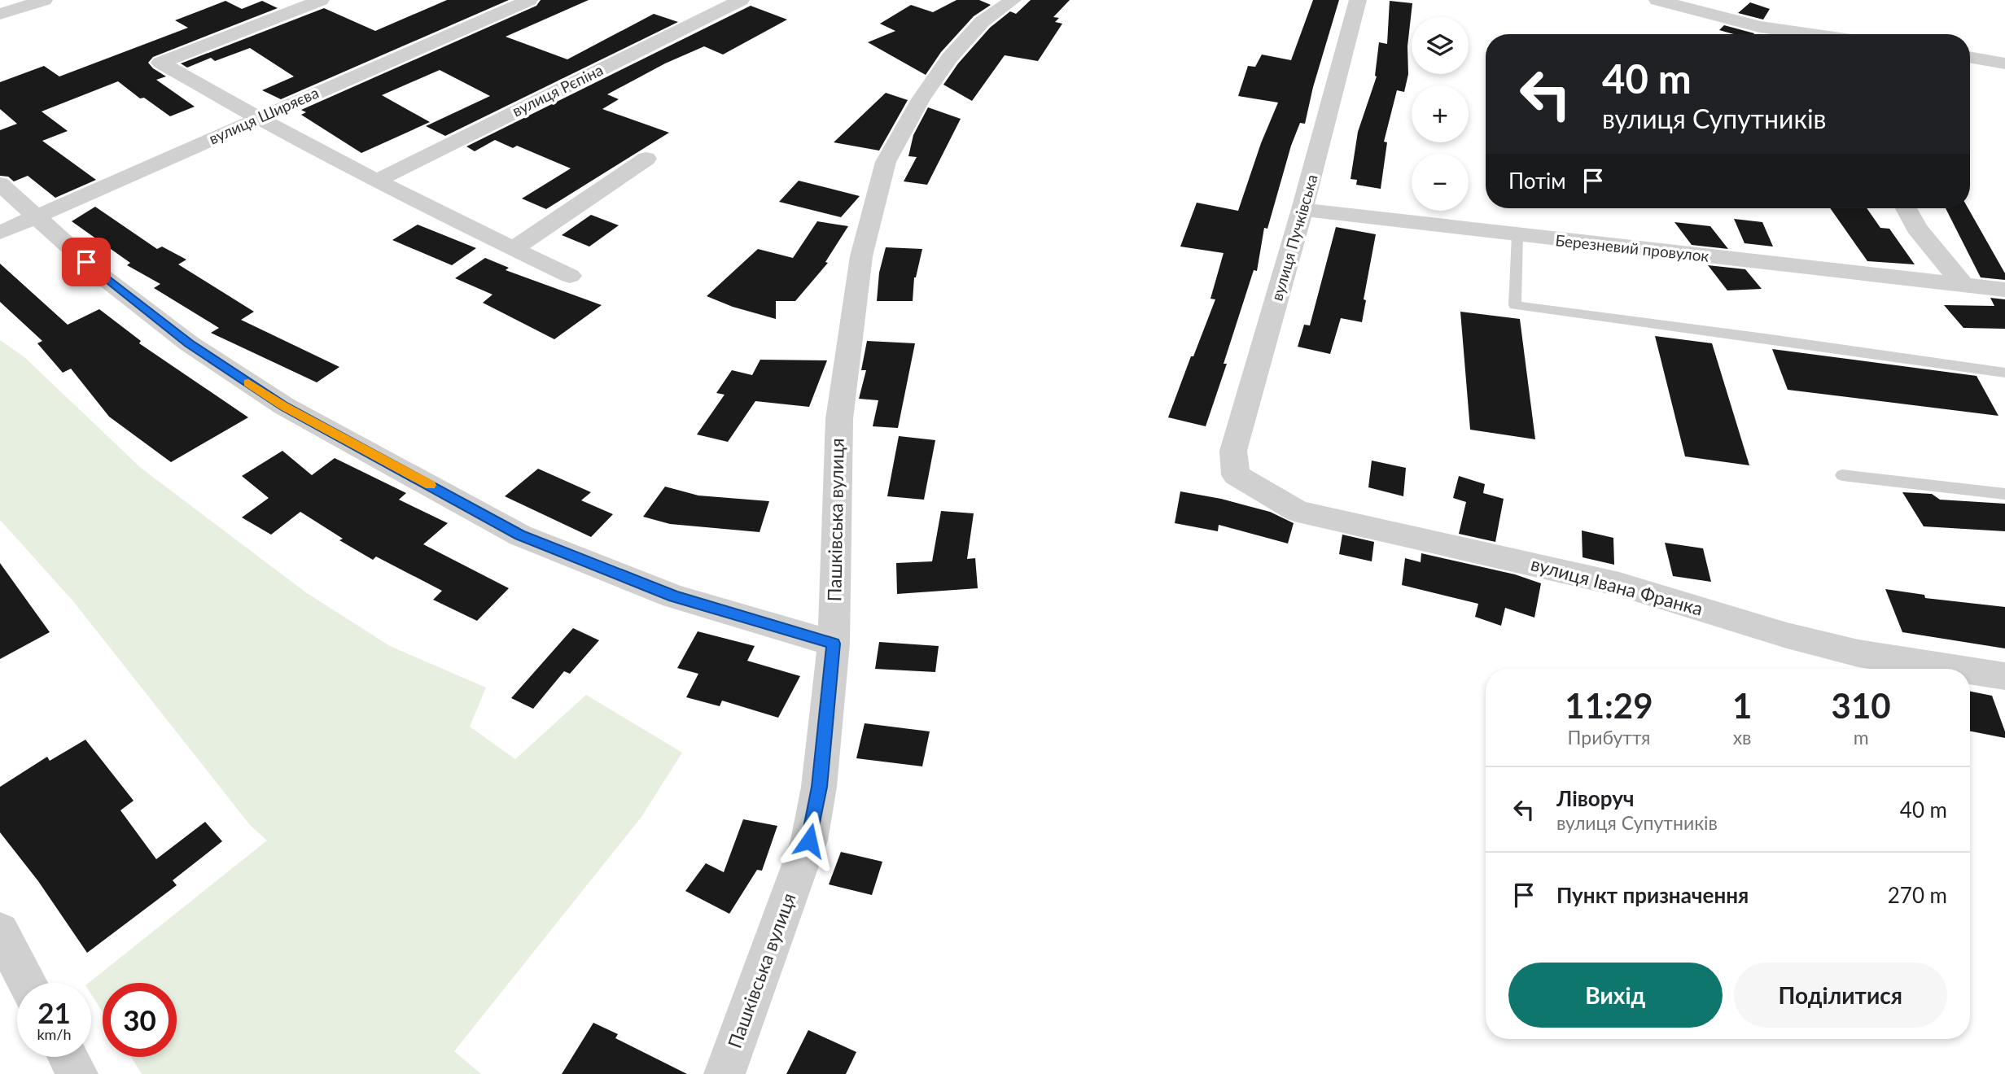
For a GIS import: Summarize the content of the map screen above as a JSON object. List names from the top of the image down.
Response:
{
  "streets": {
    "street": [
      "вулиця Рєпіна",
      "вулиця Ширяєва",
      "вулиця Пучківська",
      "Березневий провулок",
      "Пашківська вулиця",
      "вулиця Івана Франка"
    ]
  },
  "crossings": [
    ["вулиця Пучківська", "Березневий провулок"],
    ["вулиця Пучківська", "вулиця Івана Франка"]
  ],
  "page": {
    "map_buttons": ["+", "−"],
    "turn": ["40 m", "вулиця Супутників"],
    "then": "Потім",
    "eta": [
      "11:29",
      "Прибуття",
      "1",
      "хв",
      "310",
      "m"
    ],
    "list": [
      {
        "name": "Ліворуч",
        "note": "вулиця Супутників",
        "value": "40 m"
      },
      {
        "name": "Пункт призначення",
        "value": "270 m"
      }
    ],
    "buttons": ["Вихід", "Поділитися"],
    "speed": "21 km/h",
    "limit": "30"
  }
}
